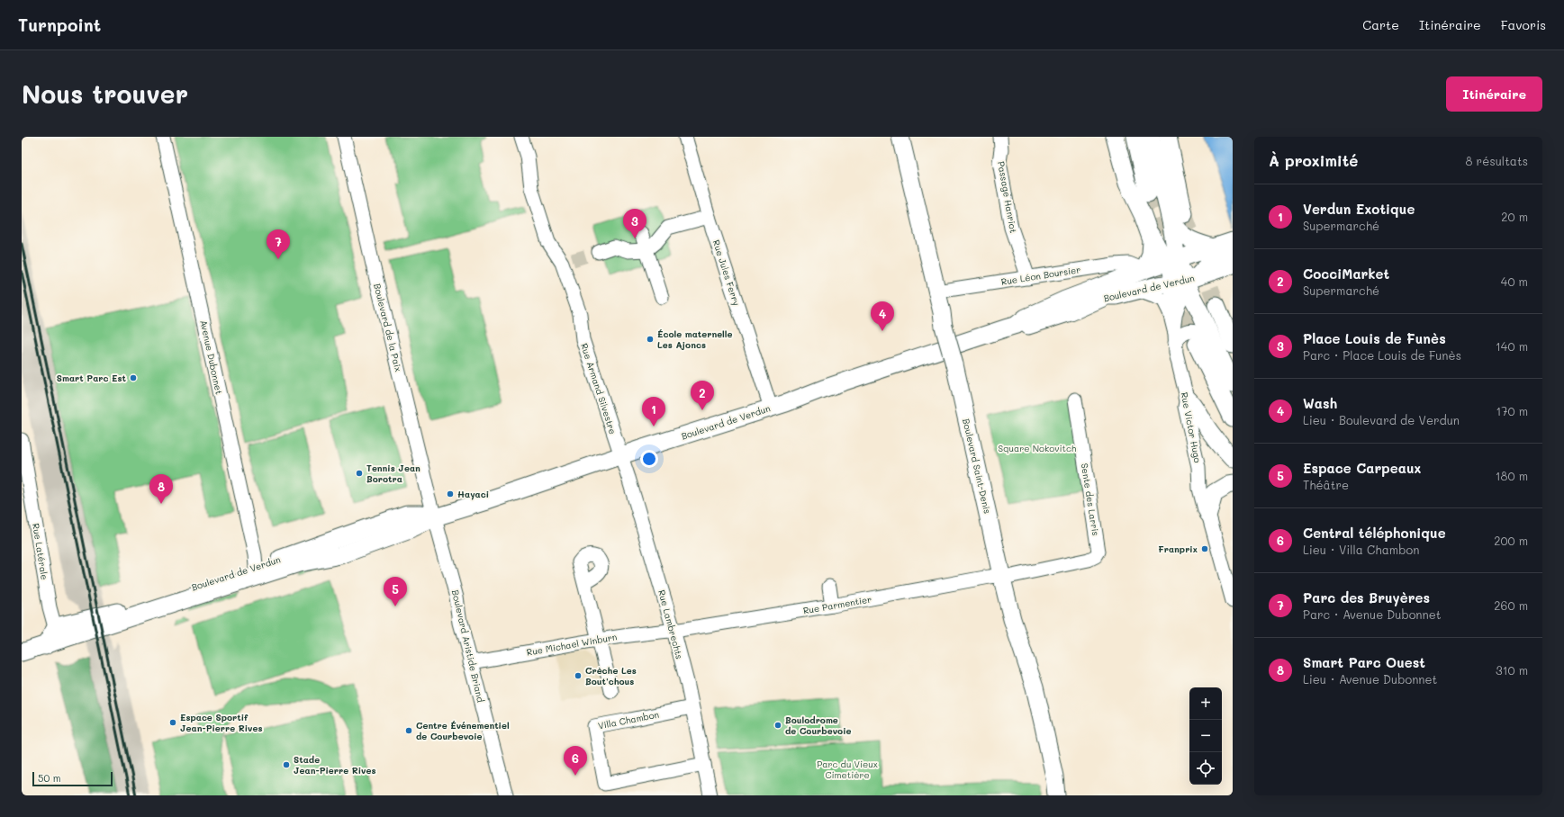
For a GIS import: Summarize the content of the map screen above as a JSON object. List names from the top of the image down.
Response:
{
  "streets": {
    "main road": ["Boulevard de Verdun", "Boulevard Saint-Denis"],
    "street": [
      "Passage Hanriot",
      "Rue Jules Ferry",
      "Rue Léon Boursier",
      "Boulevard de la Paix",
      "Avenue Dubonnet",
      "Rue Armand Silvestre",
      "Rue Victor Hugo",
      "Sente des Larris",
      "Rue Latérale",
      "Rue Parmentier",
      "Rue Lambrechts",
      "Rue Michael Winburn",
      "Boulevard Aristide Briand",
      "Villa Chambon"
    ]
  },
  "crossings": [
    ["Passage Hanriot", "Rue Léon Boursier"],
    ["Rue Jules Ferry", "Boulevard de Verdun"],
    ["Rue Léon Boursier", "Boulevard de Verdun"],
    ["Rue Léon Boursier", "Boulevard Saint-Denis"],
    ["Boulevard de Verdun", "Boulevard de la Paix"],
    ["Boulevard de Verdun", "Avenue Dubonnet"],
    ["Boulevard de Verdun", "Rue Armand Silvestre"],
    ["Boulevard de Verdun", "Rue Victor Hugo"],
    ["Boulevard de Verdun", "Rue Latérale"],
    ["Boulevard de Verdun", "Rue Lambrechts"],
    ["Boulevard de Verdun", "Boulevard Aristide Briand"],
    ["Boulevard de la Paix", "Boulevard Aristide Briand"],
    ["Rue Armand Silvestre", "Rue Lambrechts"],
    ["Boulevard Saint-Denis", "Rue Parmentier"],
    ["Sente des Larris", "Rue Parmentier"],
    ["Rue Parmentier", "Rue Lambrechts"],
    ["Rue Parmentier", "Rue Michael Winburn"],
    ["Rue Lambrechts", "Rue Michael Winburn"],
    ["Rue Lambrechts", "Villa Chambon"],
    ["Rue Michael Winburn", "Boulevard Aristide Briand"]
  ],
  "parks": ["Square Nokovitch", "Parc du Vieux Cimetière"],
  "places": [
    "École maternelle Les Ajoncs",
    "Smart Parc Est",
    "Tennis Jean Borotra",
    "Hayaci",
    "Franprix",
    "Crèche Les Bout'chous",
    "Espace Sportif Jean-Pierre Rives",
    "Boulodrome de Courbevoie",
    "Centre Événementiel de Courbevoie",
    "Stade Jean-Pierre Rives"
  ],
  "scale_bar": "50 m",
  "page": {
    "header": "Turnpoint",
    "nav": ["Carte", "Itinéraire", "Favoris"],
    "buttons": "Itinéraire",
    "title": "Nous trouver",
    "heading": ["À proximité", "8 résultats"],
    "list": [
      {
        "mark": "1",
        "name": "Verdun Exotique",
        "note": "Supermarché",
        "value": "20 m"
      },
      {
        "mark": "2",
        "name": "CocciMarket",
        "note": "Supermarché",
        "value": "40 m"
      },
      {
        "mark": "3",
        "name": "Place Louis de Funès",
        "note": "Parc · Place Louis de Funès",
        "value": "140 m"
      },
      {
        "mark": "4",
        "name": "Wash",
        "note": "Lieu · Boulevard de Verdun",
        "value": "170 m"
      },
      {
        "mark": "5",
        "name": "Espace Carpeaux",
        "note": "Théâtre",
        "value": "180 m"
      },
      {
        "mark": "6",
        "name": "Central téléphonique",
        "note": "Lieu · Villa Chambon",
        "value": "200 m"
      },
      {
        "mark": "7",
        "name": "Parc des Bruyères",
        "note": "Parc · Avenue Dubonnet",
        "value": "260 m"
      },
      {
        "mark": "8",
        "name": "Smart Parc Ouest",
        "note": "Lieu · Avenue Dubonnet",
        "value": "310 m"
      }
    ],
    "pins": [
      "3",
      "7",
      "4",
      "2",
      "1",
      "8",
      "5",
      "6"
    ],
    "map_buttons": ["+", "−"],
    "scale": "50 m"
  }
}
